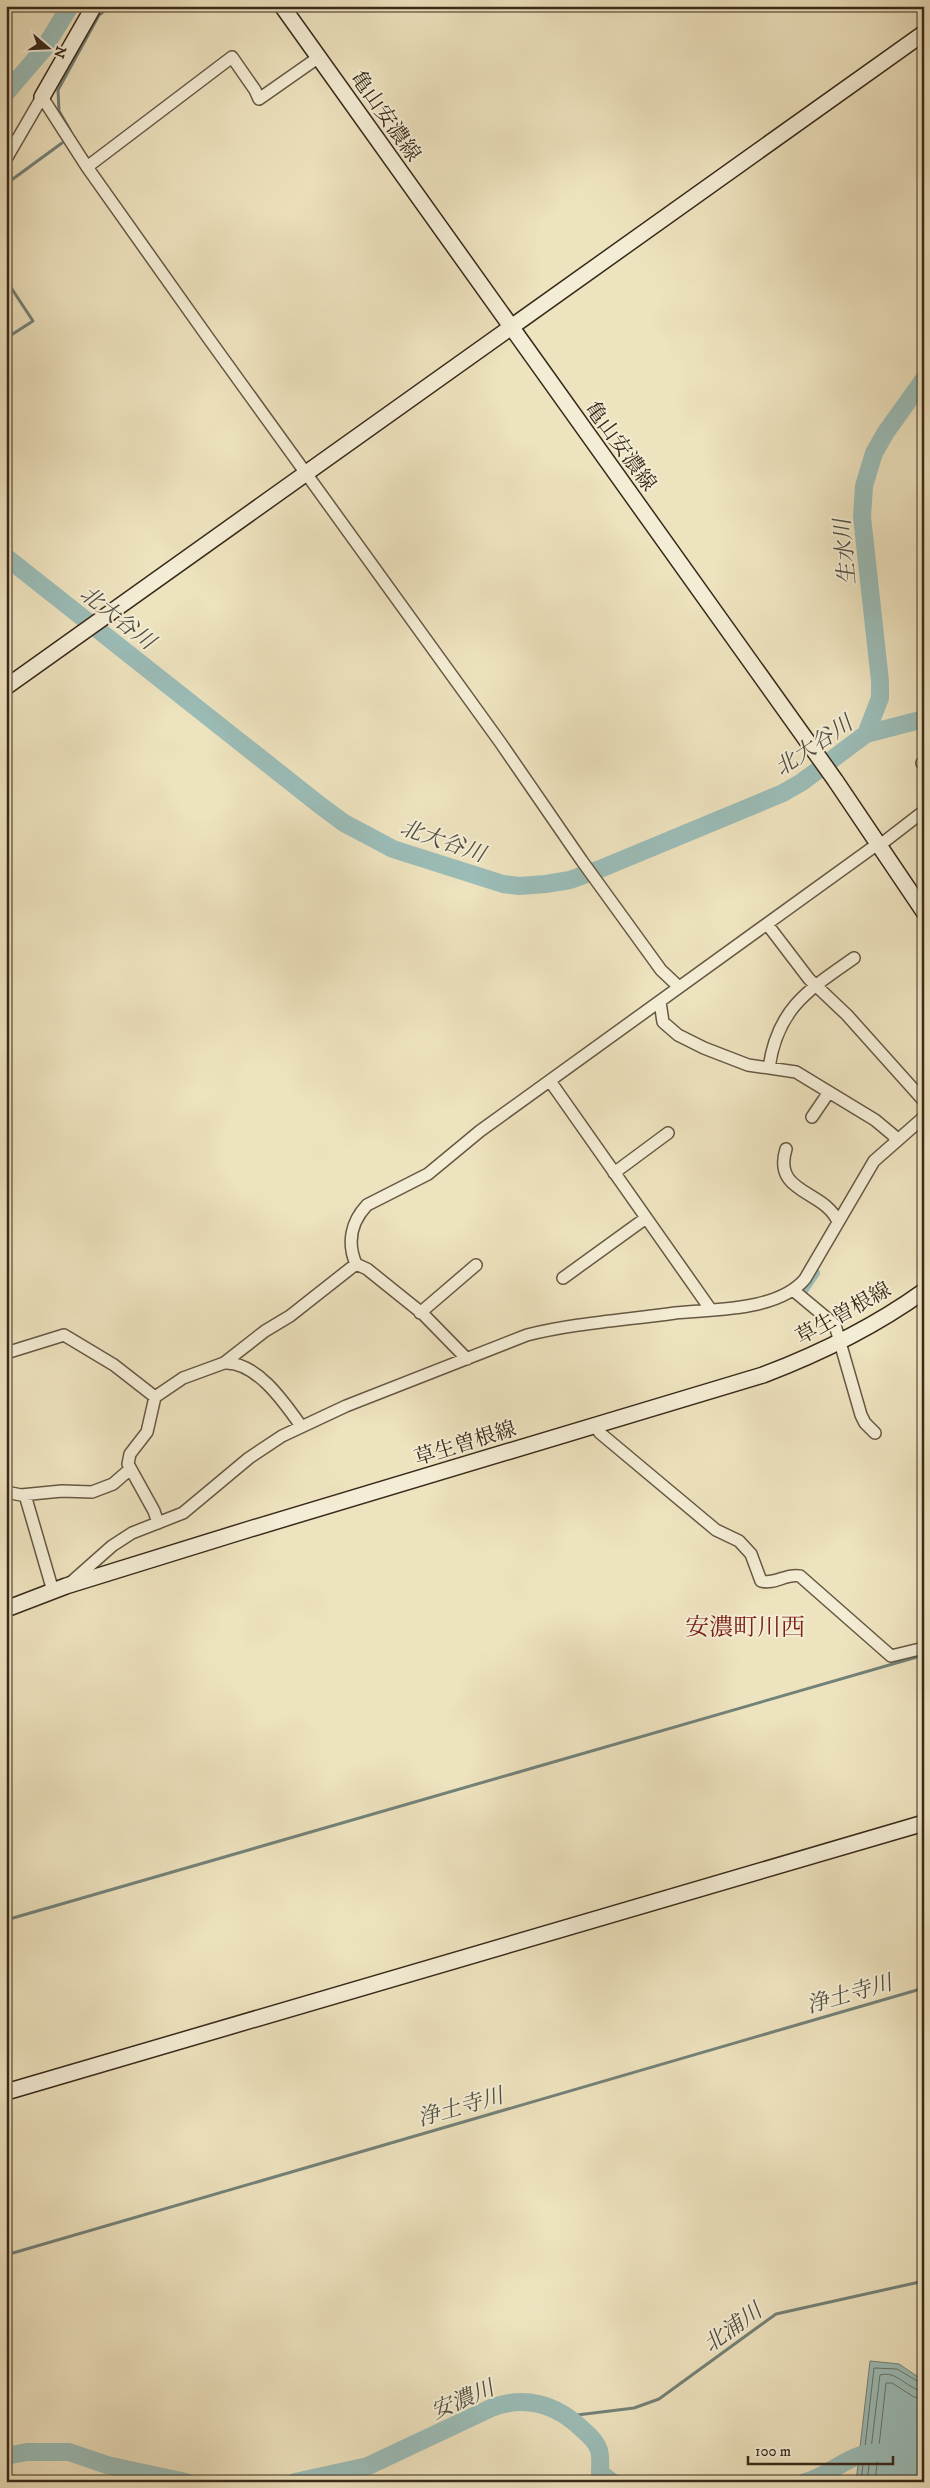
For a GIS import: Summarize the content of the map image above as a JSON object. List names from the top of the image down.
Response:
{
  "streets": {
    "street": ["亀山安濃線", "草生曽根線"]
  },
  "districts": ["安濃町川西"],
  "water": [
    "生水川",
    "北大谷川",
    "浄土寺川",
    "北浦川",
    "安濃川"
  ],
  "scale_bar": "100 m",
  "north": "right"
}
